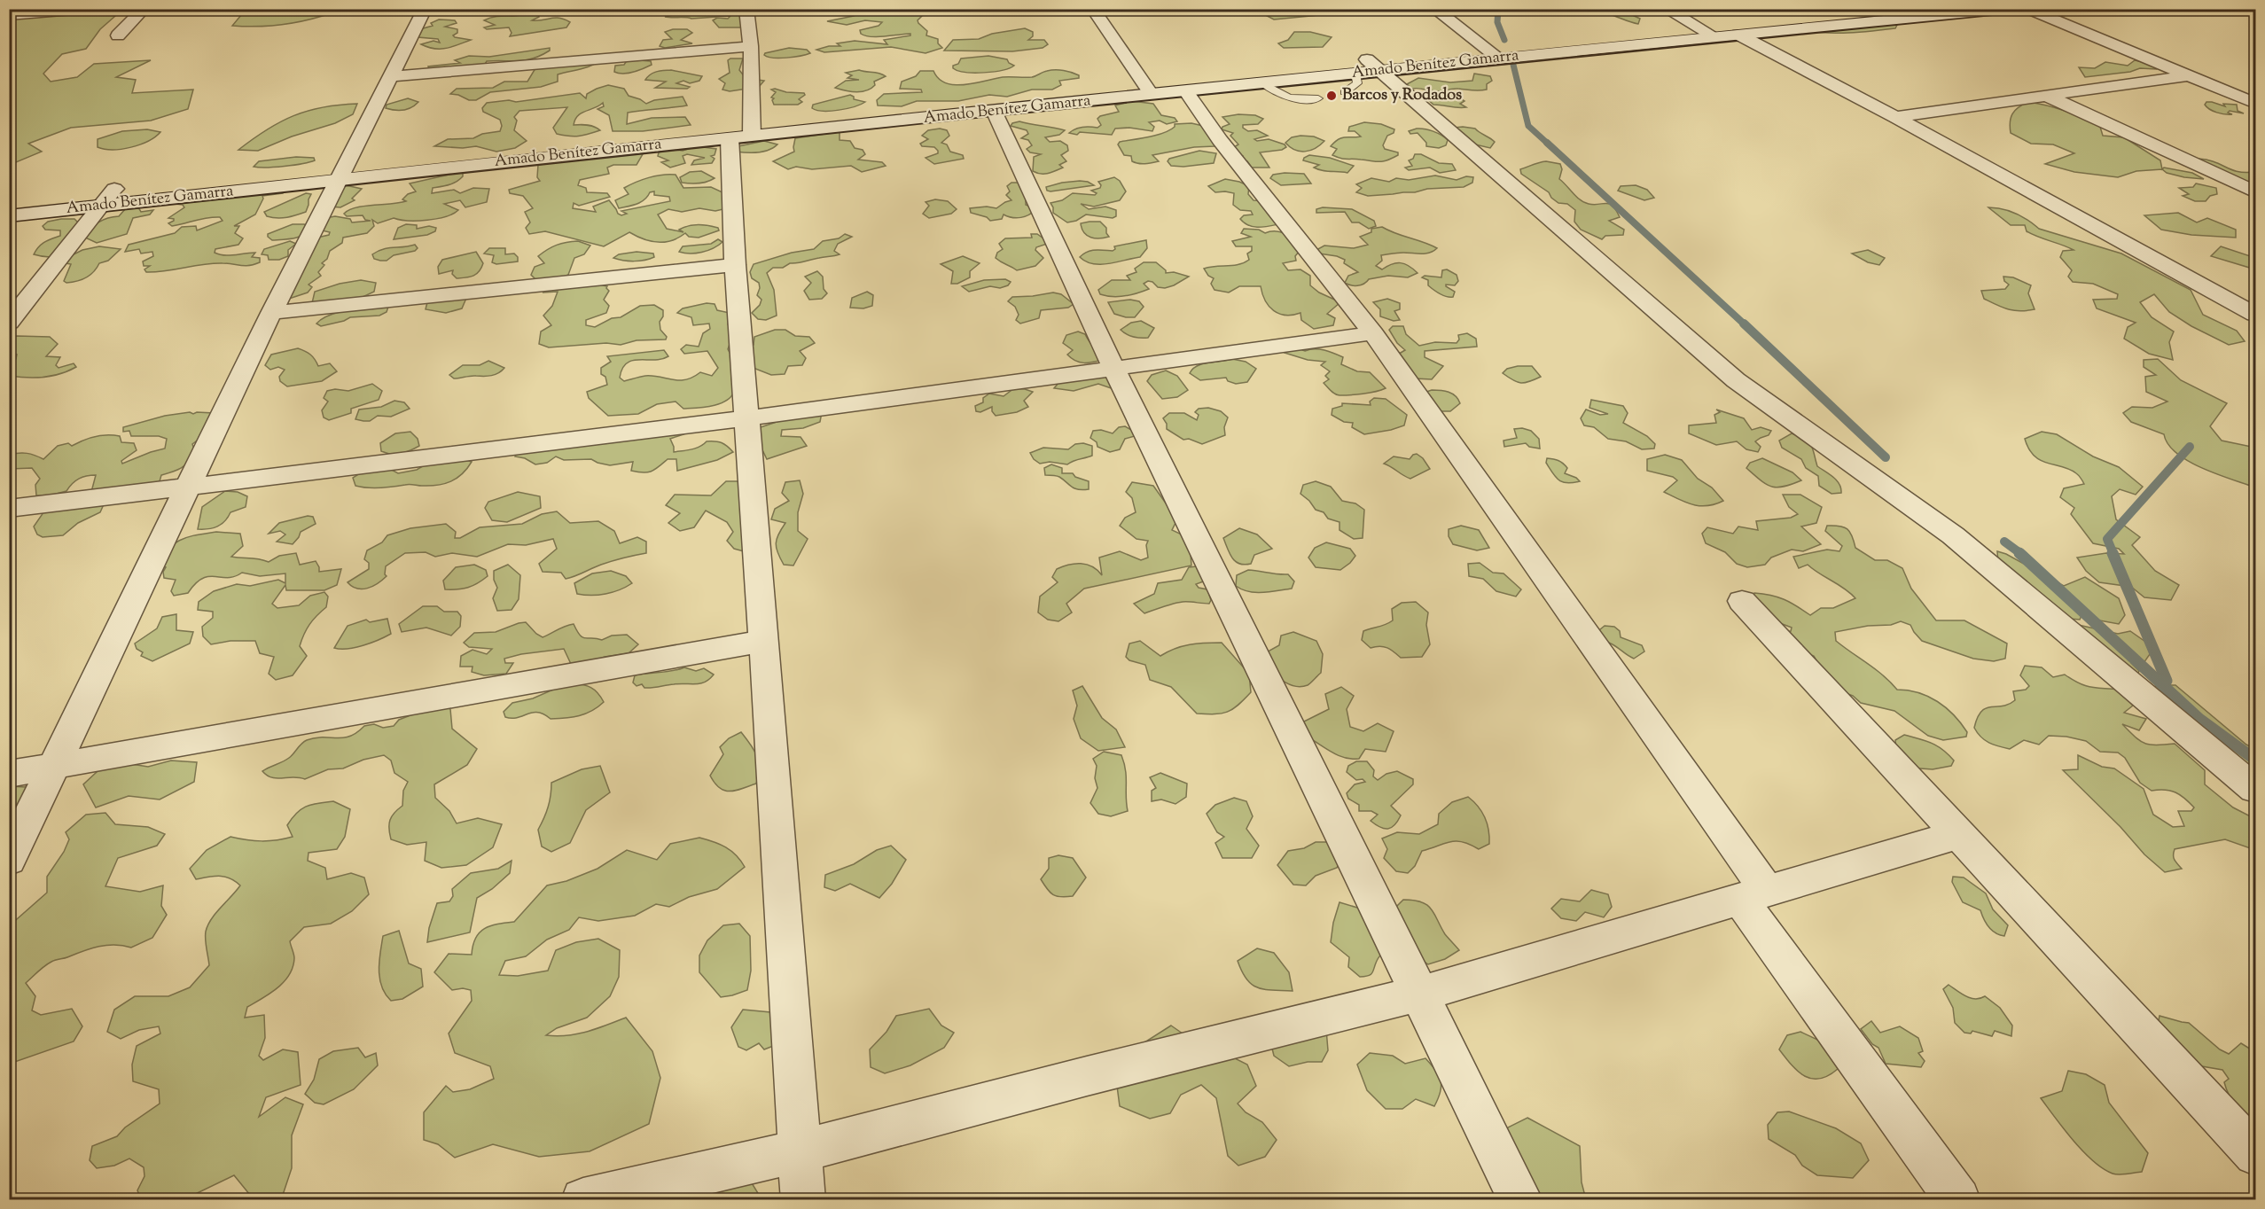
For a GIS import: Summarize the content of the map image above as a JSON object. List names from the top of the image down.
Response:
{
  "streets": {
    "street": ["Amado Benítez Gamarra"]
  },
  "places": ["Barcos y Rodados"]
}
